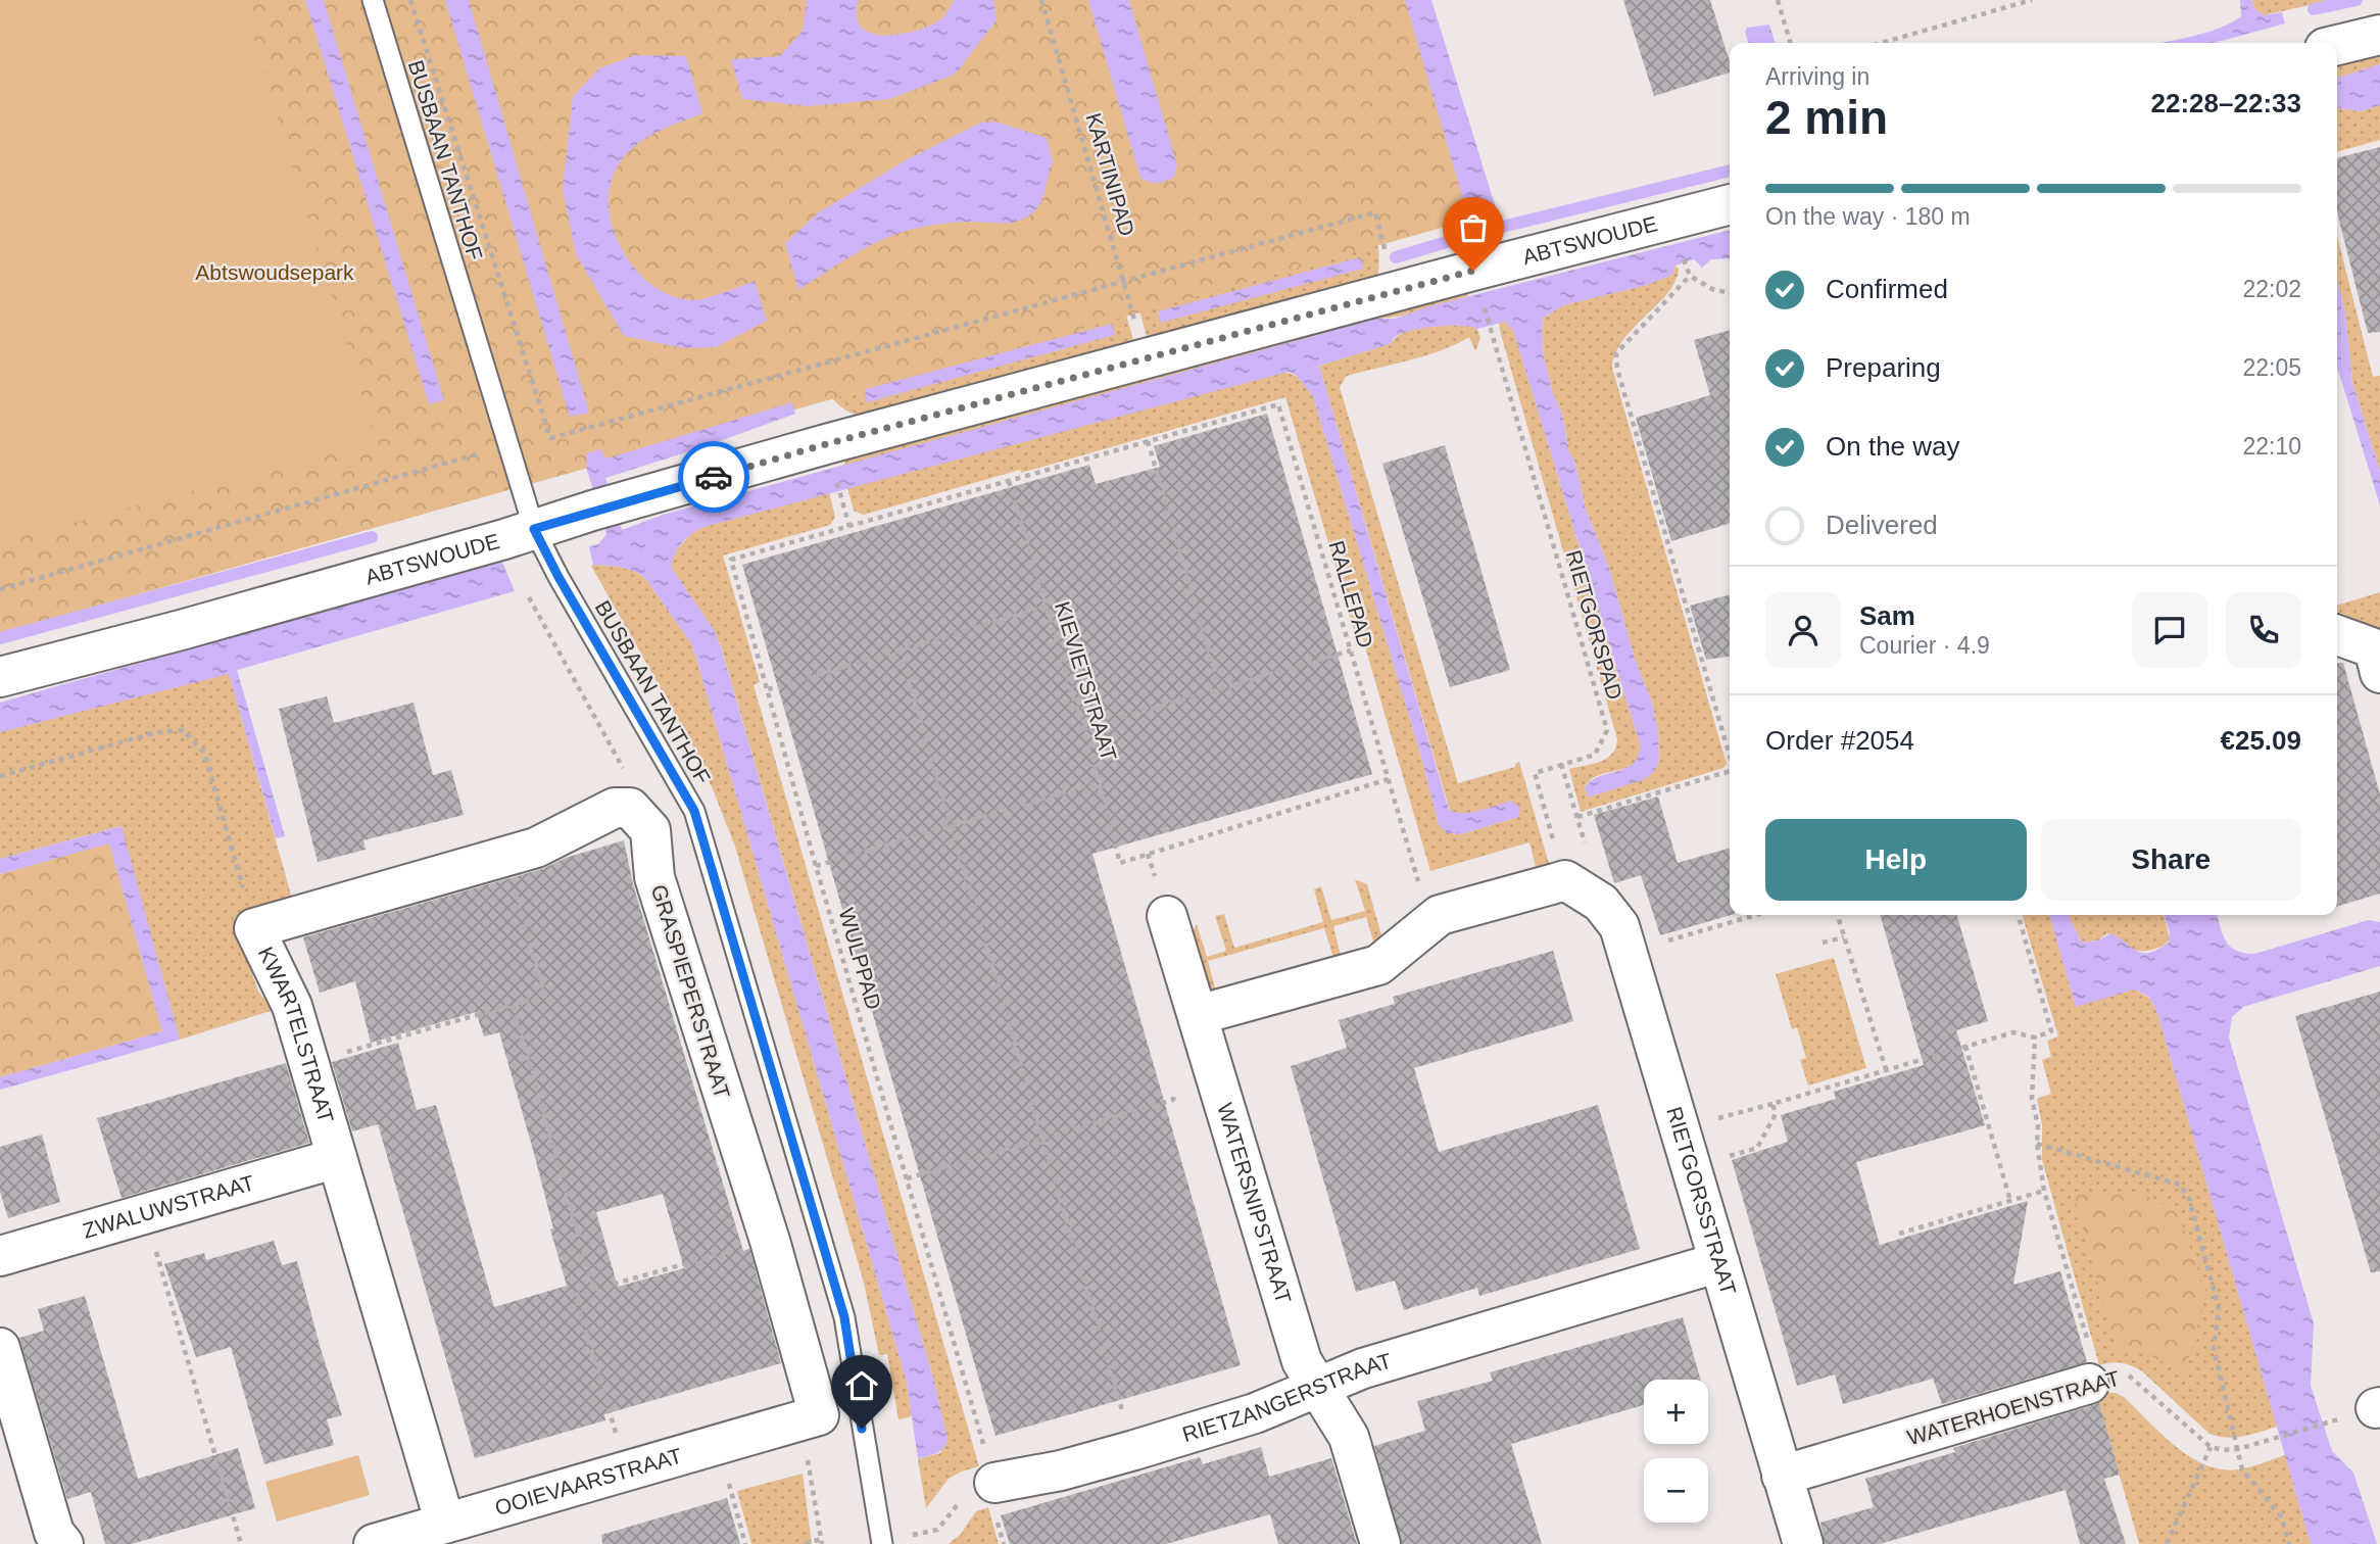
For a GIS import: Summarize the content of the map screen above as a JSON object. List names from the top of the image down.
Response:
{
  "streets": {
    "street": [
      "ABTSWOUDE",
      "GRASPIEPERSTRAAT",
      "KWARTELSTRAAT",
      "RIETGORSSTRAAT",
      "WATERSNIPSTRAAT",
      "ZWALUWSTRAAT",
      "RIETZANGERSTRAAT",
      "WATERHOENSTRAAT",
      "OOIEVAARSTRAAT"
    ],
    "lane": ["BUSBAAN TANTHOF"],
    "path": [
      "KARTINIPAD",
      "RALLEPAD",
      "RIETGORSPAD",
      "KIEVIETSTRAAT",
      "WULPPAD"
    ]
  },
  "crossings": [
    ["BUSBAAN TANTHOF", "ABTSWOUDE"],
    ["KARTINIPAD", "ABTSWOUDE"],
    ["RALLEPAD", "KIEVIETSTRAAT"],
    ["RALLEPAD", "WULPPAD"],
    ["RIETGORSPAD", "RIETGORSSTRAAT"],
    ["KIEVIETSTRAAT", "WULPPAD"],
    ["WULPPAD", "RIETZANGERSTRAAT"],
    ["GRASPIEPERSTRAAT", "KWARTELSTRAAT"],
    ["GRASPIEPERSTRAAT", "OOIEVAARSTRAAT"],
    ["KWARTELSTRAAT", "ZWALUWSTRAAT"],
    ["KWARTELSTRAAT", "OOIEVAARSTRAAT"],
    ["RIETGORSSTRAAT", "RIETZANGERSTRAAT"],
    ["RIETGORSSTRAAT", "WATERHOENSTRAAT"],
    ["WATERSNIPSTRAAT", "RIETZANGERSTRAAT"]
  ],
  "parks": ["Abtswoudsepark"],
  "page": {
    "heading": ["2 min", "Arriving in", "22:28–22:33"],
    "panel": [
      "Sam",
      "Courier · 4.9",
      "Order #2054",
      "€25.09"
    ],
    "bar": "On the way · 180 m",
    "list": [
      ["Confirmed", "22:02"],
      ["Preparing", "22:05"],
      ["On the way", "22:10"],
      "Delivered"
    ],
    "buttons": ["Help", "Share"],
    "map_buttons": ["+", "−"]
  }
}
